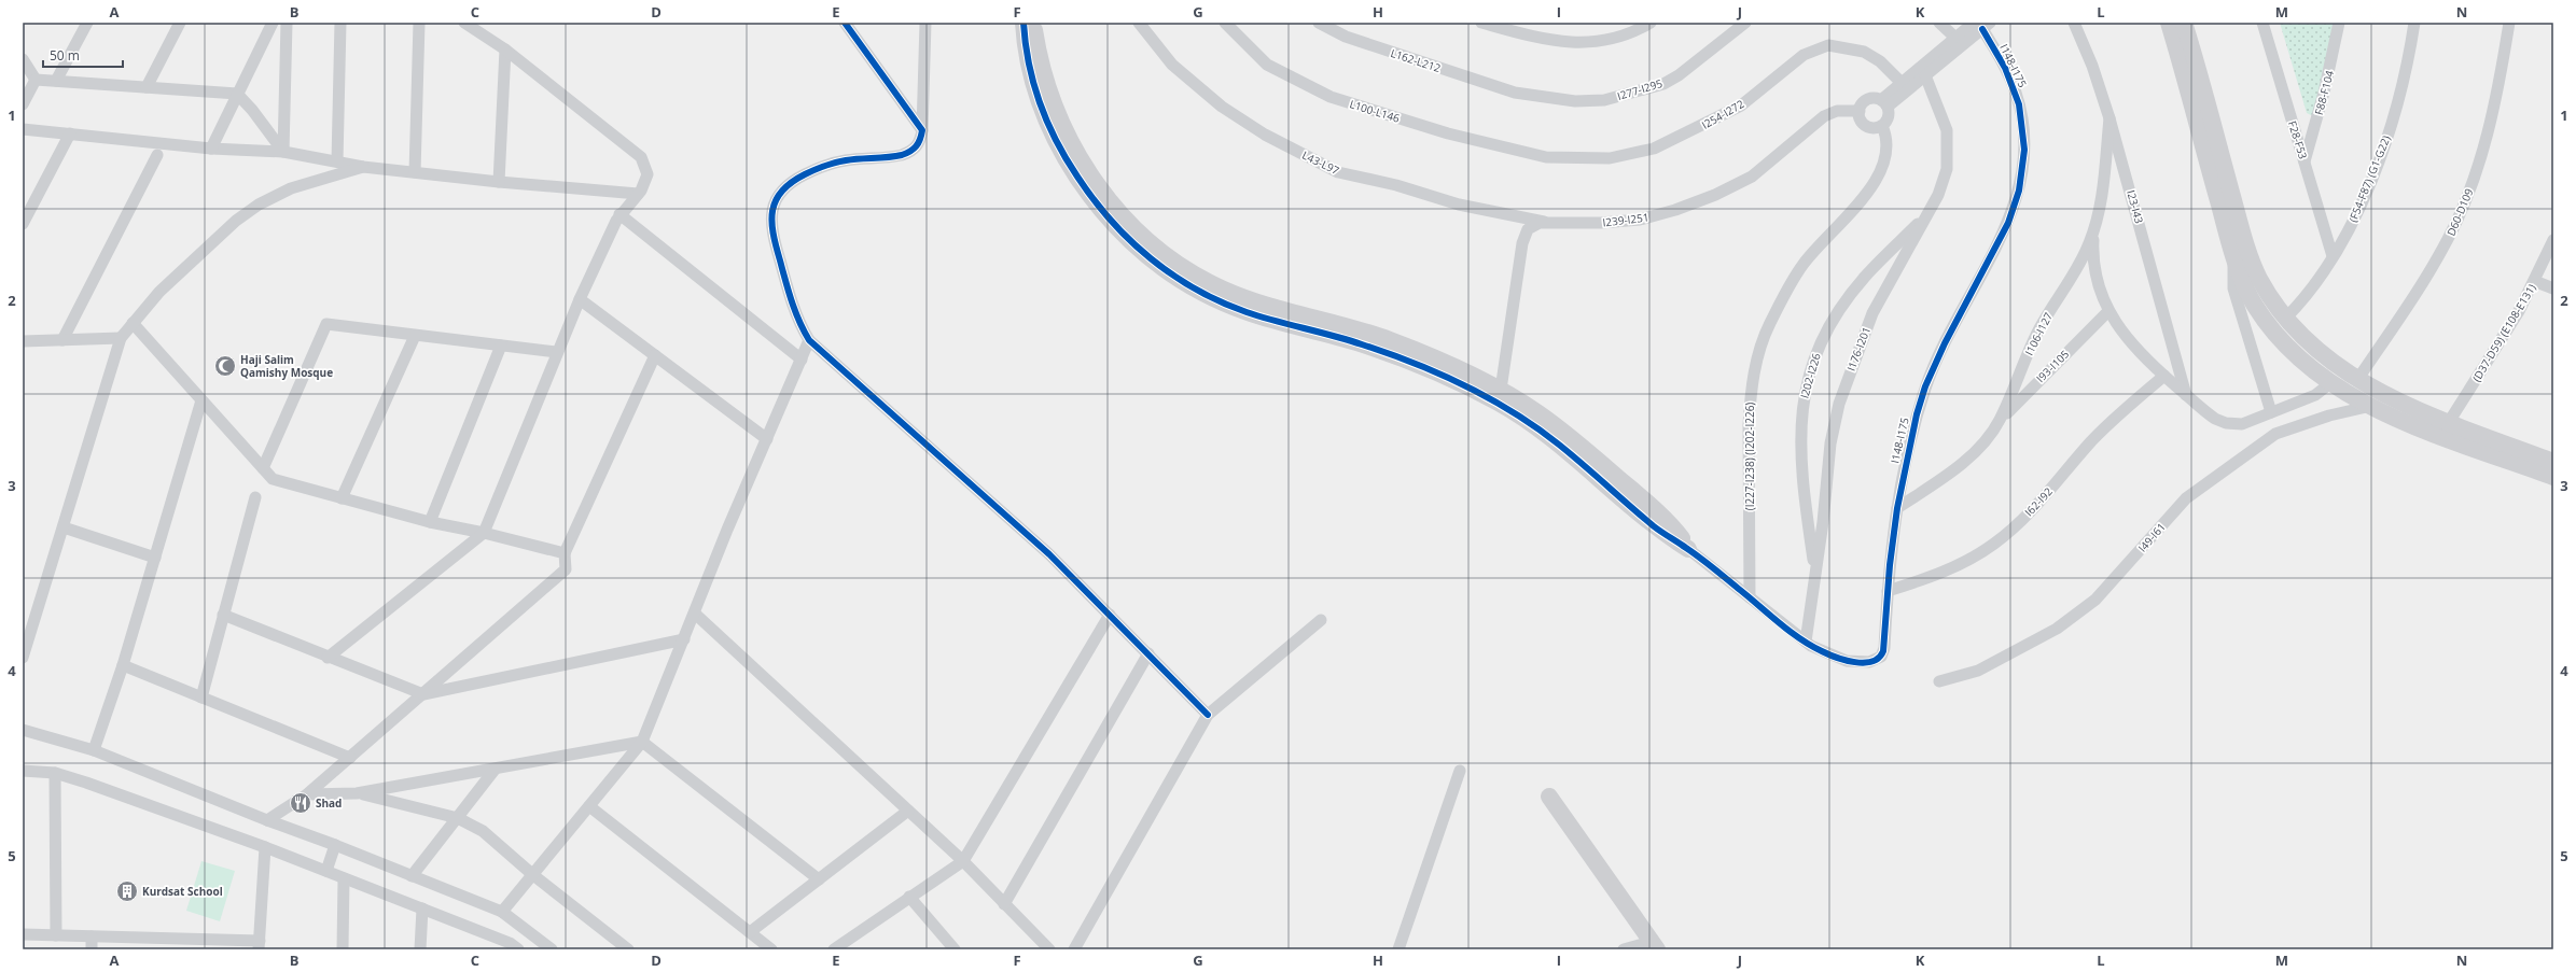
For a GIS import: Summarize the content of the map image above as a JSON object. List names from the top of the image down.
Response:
{
  "streets": {
    "street": [
      "L162-L212",
      "I148-I175",
      "I277-I295",
      "F88-F104",
      "L100-L146",
      "I254-I272",
      "F28-F53",
      "L43-L97",
      "(F54-F87) (G1-G22)",
      "I23-I43",
      "D60-D109",
      "I239-I251",
      "(D37-D59) (E108-E131)",
      "I106-I127",
      "I176-I201",
      "I93-I105",
      "I202-I226",
      "(I227-I238) (I202-I226)",
      "I62-I92",
      "I49-I61"
    ]
  },
  "crossings": [
    ["L162-L212", "I277-I295"],
    ["I148-I175", "I106-I127"],
    ["I148-I175", "I176-I201"],
    ["I148-I175", "(I227-I238) (I202-I226)"],
    ["I148-I175", "I62-I92"],
    ["F88-F104", "F28-F53"],
    ["L100-L146", "I254-I272"],
    ["F28-F53", "(F54-F87) (G1-G22)"],
    ["L43-L97", "I239-I251"],
    ["I23-I43", "I106-I127"],
    ["I239-I251", "(I227-I238) (I202-I226)"],
    ["I106-I127", "I93-I105"],
    ["I176-I201", "I202-I226"]
  ],
  "places": {
    "mosque": ["Haji Salim Qamishy Mosque"],
    "restaurant": ["Shad"],
    "building": ["Kurdsat School"]
  },
  "scale_bar": "50 m",
  "grid": {
    "columns": [
      "A",
      "B",
      "C",
      "D",
      "E",
      "F",
      "G",
      "H",
      "I",
      "J",
      "K",
      "L",
      "M",
      "N"
    ],
    "rows": [
      "1",
      "2",
      "3",
      "4",
      "5"
    ]
  }
}
